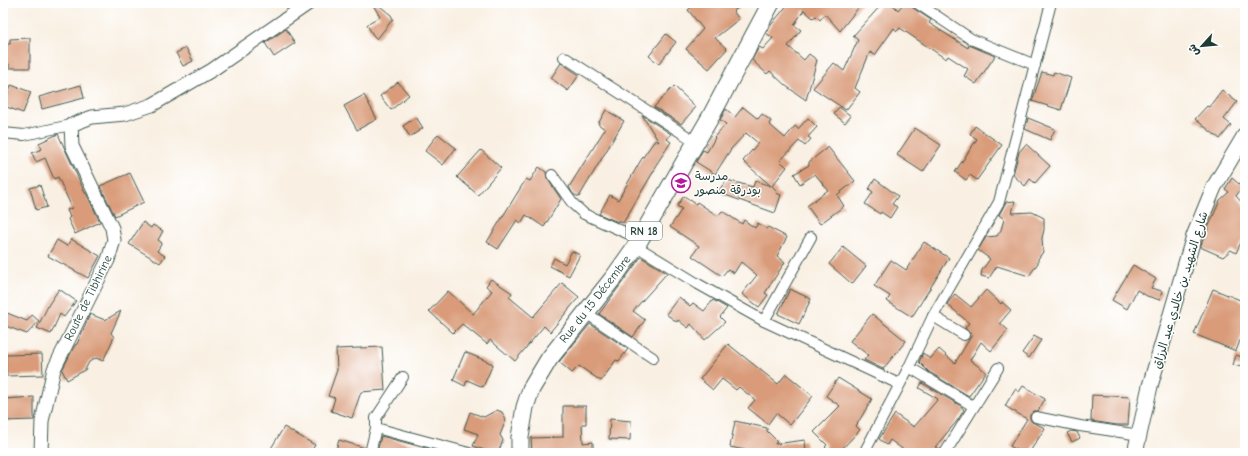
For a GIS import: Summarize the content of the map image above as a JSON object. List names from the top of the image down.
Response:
{
  "streets": {
    "main road": ["RN 18", "شارع الشهيد بن خالدي عبد الرزاق", "Rue du 15 Décembre"],
    "street": ["Route de Tibhirine"]
  },
  "places": {
    "school or university": ["مدرسة بودرقة منصور"]
  },
  "north": "bottom left"
}
